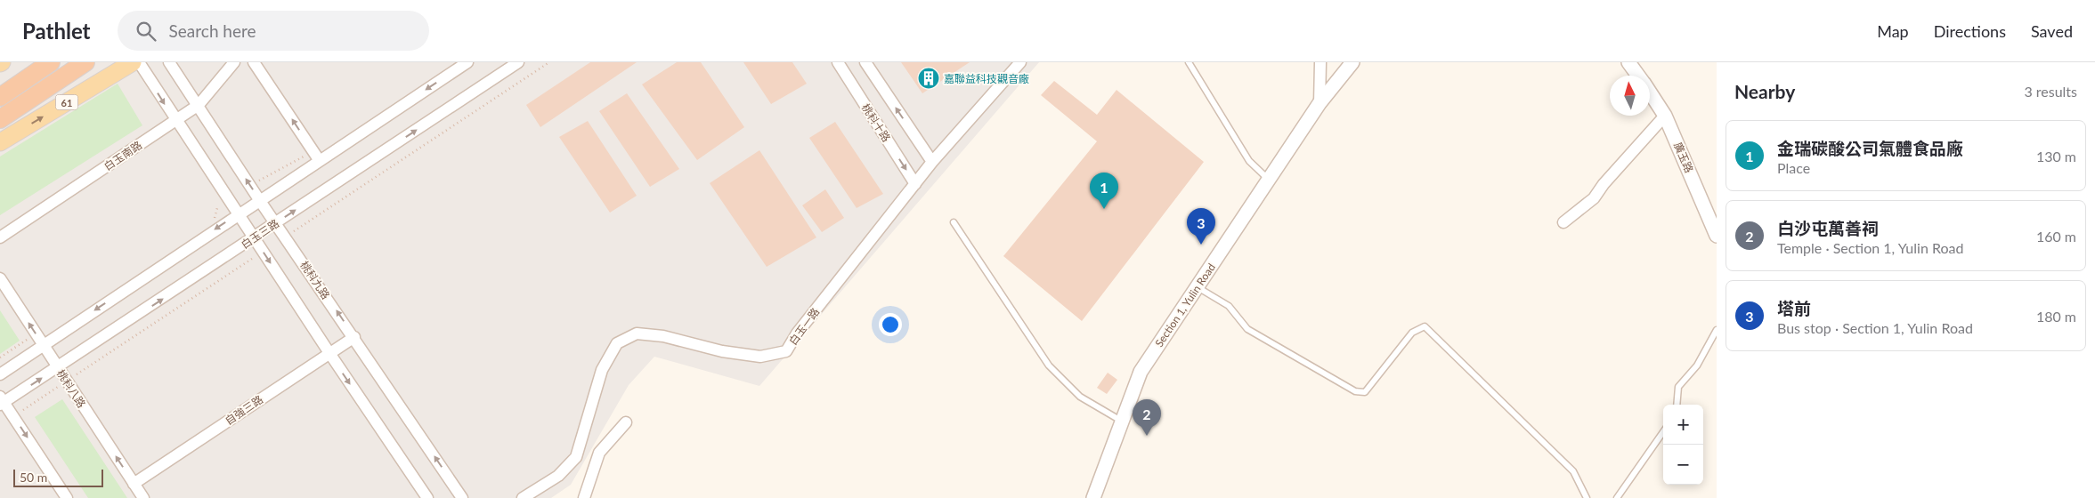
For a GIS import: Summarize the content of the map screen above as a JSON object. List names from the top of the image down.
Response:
{
  "streets": {
    "highway": ["61"],
    "street": [
      "桃科十路",
      "白玉南路",
      "廣玉路",
      "白玉三路",
      "桃科九路",
      "Section 1, Yulin Road",
      "白玉一路",
      "桃科八路",
      "自強三路"
    ]
  },
  "crossings": [
    ["桃科十路", "白玉一路"],
    ["白玉南路", "桃科九路"],
    ["白玉三路", "桃科九路"],
    ["白玉三路", "桃科八路"],
    ["桃科九路", "自強三路"],
    ["桃科八路", "自強三路"]
  ],
  "places": {
    "building": ["嘉聯益科技觀音廠"]
  },
  "scale_bar": "50 m",
  "north": "top",
  "page": {
    "header": "Pathlet",
    "search": "Search here",
    "nav": ["Map", "Directions", "Saved"],
    "heading": ["Nearby", "3 results"],
    "list": [
      {
        "mark": "1",
        "name": "金瑞碳酸公司氣體食品廠",
        "note": "Place",
        "value": "130 m"
      },
      {
        "mark": "2",
        "name": "白沙屯萬善祠",
        "note": "Temple · Section 1, Yulin Road",
        "value": "160 m"
      },
      {
        "mark": "3",
        "name": "塔前",
        "note": "Bus stop · Section 1, Yulin Road",
        "value": "180 m"
      }
    ],
    "pins": ["1", "3", "2"],
    "map_buttons": ["+", "−"],
    "scale": "50 m"
  }
}
